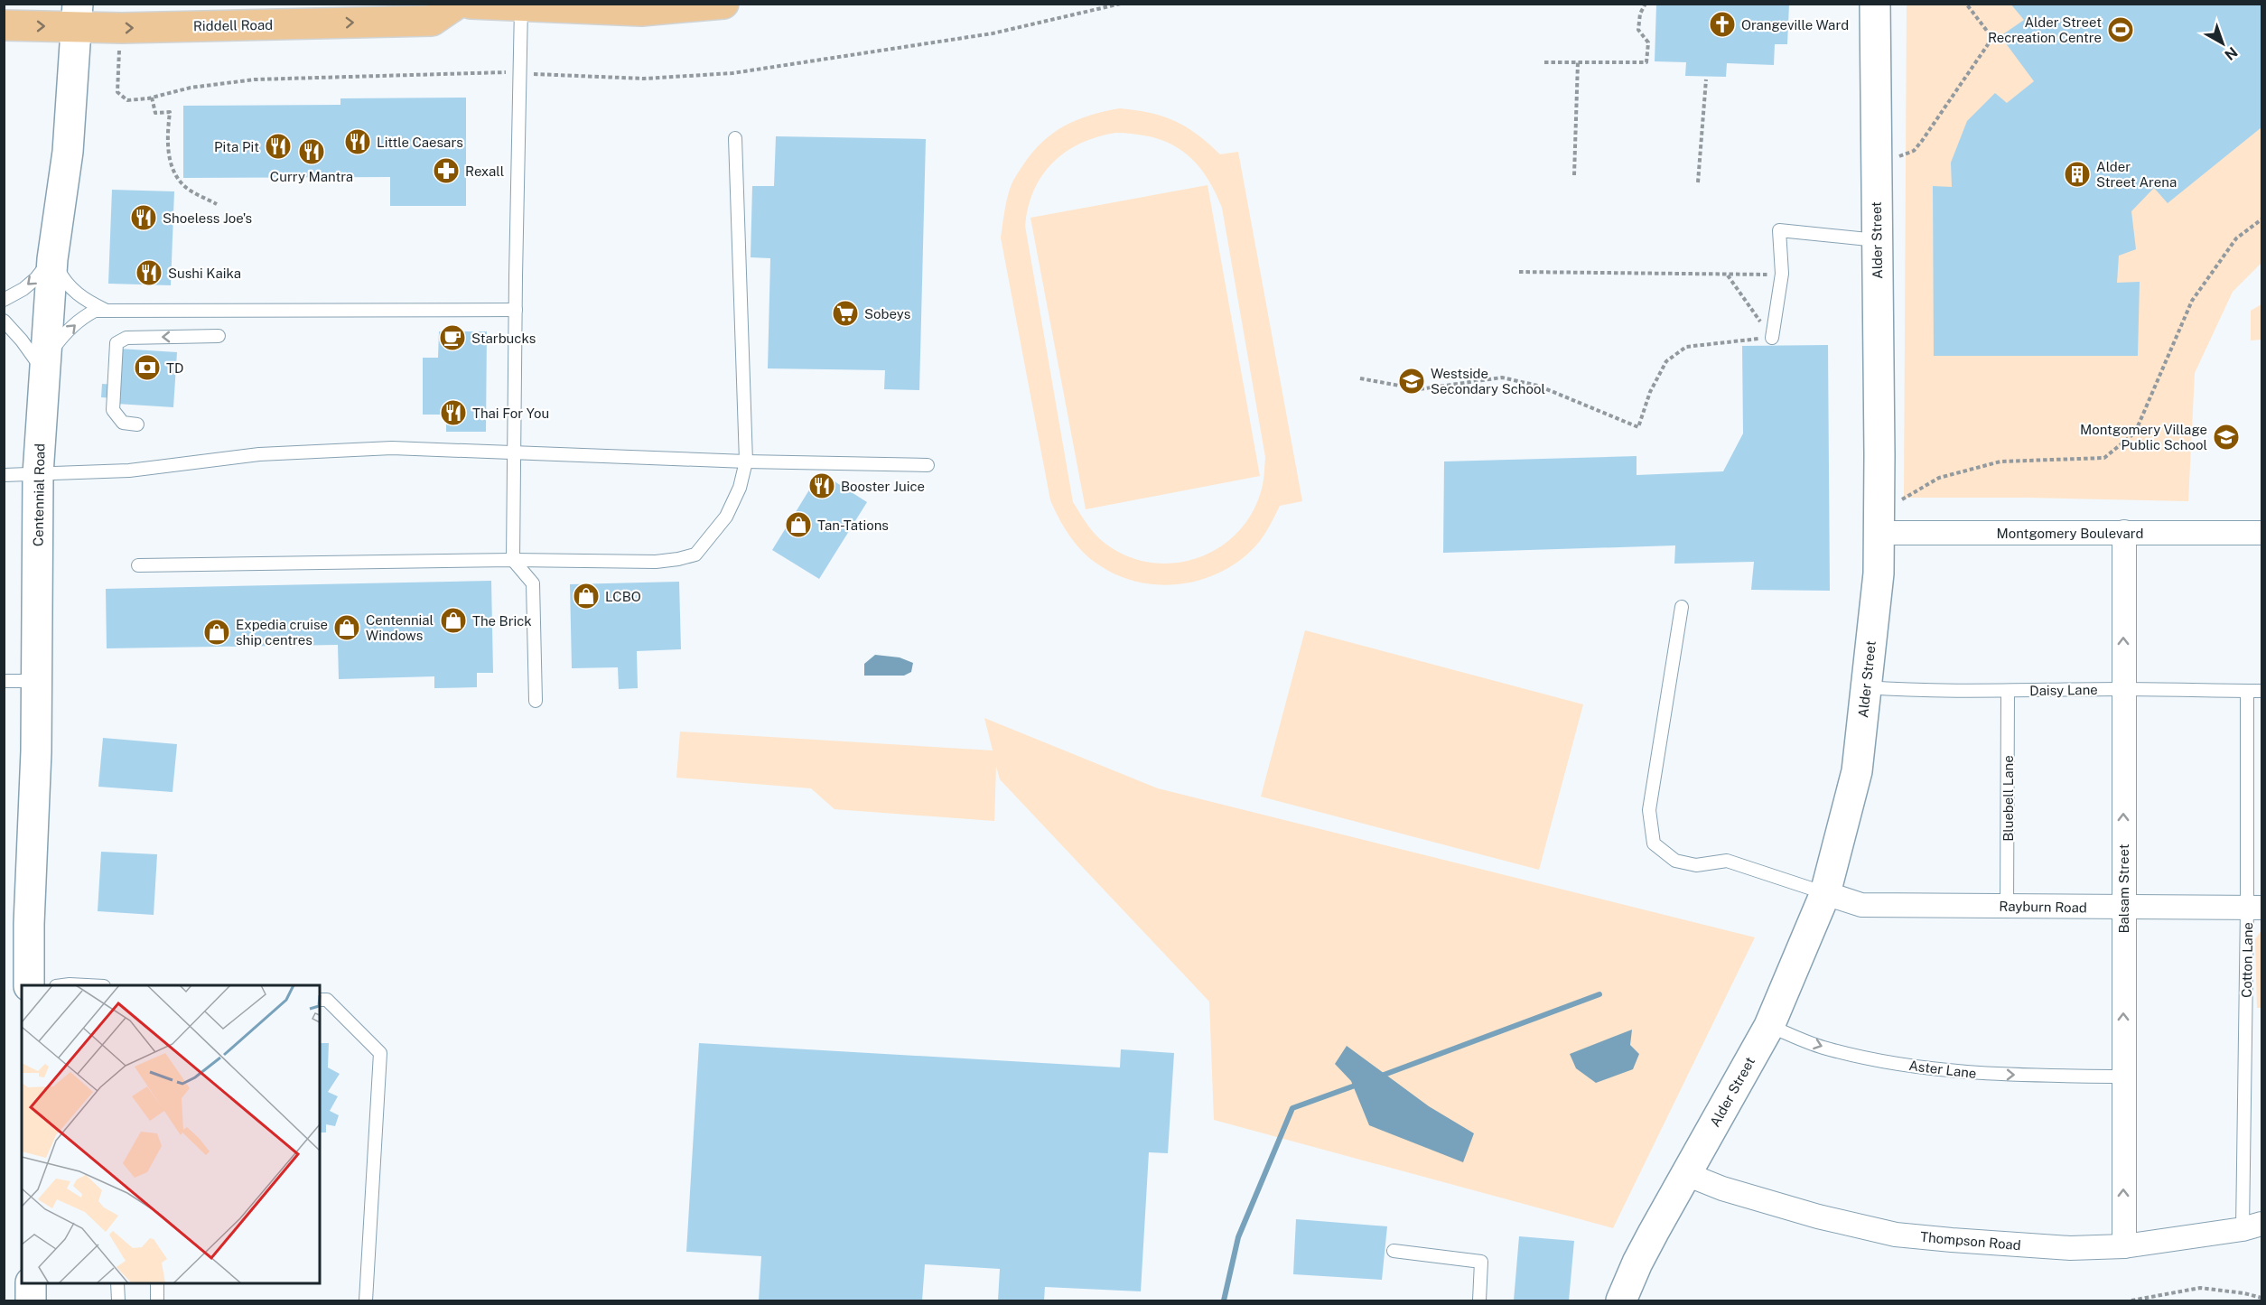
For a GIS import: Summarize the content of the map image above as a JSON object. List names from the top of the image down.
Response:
{
  "streets": {
    "main road": ["Riddell Road"],
    "street": [
      "Alder Street",
      "Centennial Road",
      "Montgomery Boulevard",
      "Balsam Street",
      "Rayburn Road",
      "Thompson Road"
    ],
    "lane": [
      "Daisy Lane",
      "Bluebell Lane",
      "Cotton Lane",
      "Aster Lane"
    ]
  },
  "crossings": [
    ["Riddell Road", "Centennial Road"],
    ["Alder Street", "Montgomery Boulevard"],
    ["Alder Street", "Daisy Lane"],
    ["Alder Street", "Rayburn Road"],
    ["Alder Street", "Aster Lane"],
    ["Alder Street", "Thompson Road"],
    ["Montgomery Boulevard", "Balsam Street"],
    ["Daisy Lane", "Bluebell Lane"],
    ["Daisy Lane", "Balsam Street"],
    ["Daisy Lane", "Cotton Lane"],
    ["Bluebell Lane", "Rayburn Road"],
    ["Balsam Street", "Rayburn Road"],
    ["Balsam Street", "Aster Lane"],
    ["Balsam Street", "Thompson Road"],
    ["Rayburn Road", "Cotton Lane"],
    ["Cotton Lane", "Thompson Road"]
  ],
  "one_way": ["Riddell Road", "Balsam Street", "Aster Lane"],
  "places": {
    "church": ["Orangeville Ward"],
    "sports": ["Alder Street Recreation Centre"],
    "restaurant": [
      "Little Caesars",
      "Pita Pit",
      "Curry Mantra",
      "Shoeless Joe's",
      "Sushi Kaika",
      "Thai For You",
      "Booster Juice"
    ],
    "pharmacy": ["Rexall"],
    "building": ["Alder Street Arena"],
    "supermarket": ["Sobeys"],
    "cafe": ["Starbucks"],
    "bank": ["TD"],
    "school or university": ["Westside Secondary School", "Montgomery Village Public School"],
    "shop": [
      "Tan-Tations",
      "LCBO",
      "The Brick",
      "Centennial Windows",
      "Expedia cruise ship centres"
    ]
  },
  "north": "bottom right"
}
